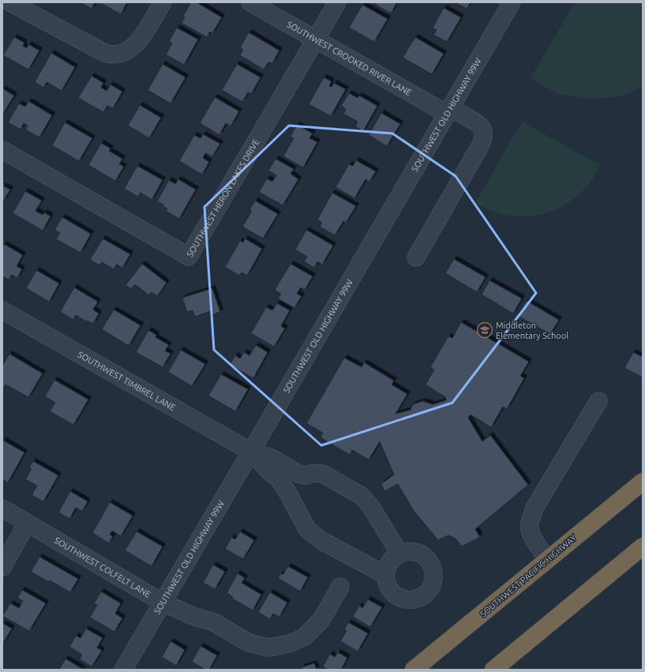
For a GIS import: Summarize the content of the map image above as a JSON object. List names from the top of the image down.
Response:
{
  "streets": {
    "highway": ["SOUTHWEST PACIFIC HIGHWAY"],
    "street": [
      "SOUTHWEST CROOKED RIVER LANE",
      "SOUTHWEST OLD HIGHWAY 99W",
      "SOUTHWEST HERON LAKES DRIVE",
      "SOUTHWEST TIMBREL LANE",
      "SOUTHWEST COLFELT LANE"
    ]
  },
  "crossings": [
    ["SOUTHWEST CROOKED RIVER LANE", "SOUTHWEST OLD HIGHWAY 99W"],
    ["SOUTHWEST CROOKED RIVER LANE", "SOUTHWEST HERON LAKES DRIVE"],
    ["SOUTHWEST OLD HIGHWAY 99W", "SOUTHWEST TIMBREL LANE"],
    ["SOUTHWEST OLD HIGHWAY 99W", "SOUTHWEST COLFELT LANE"]
  ],
  "places": {
    "school or university": ["Middleton Elementary School"]
  }
}
